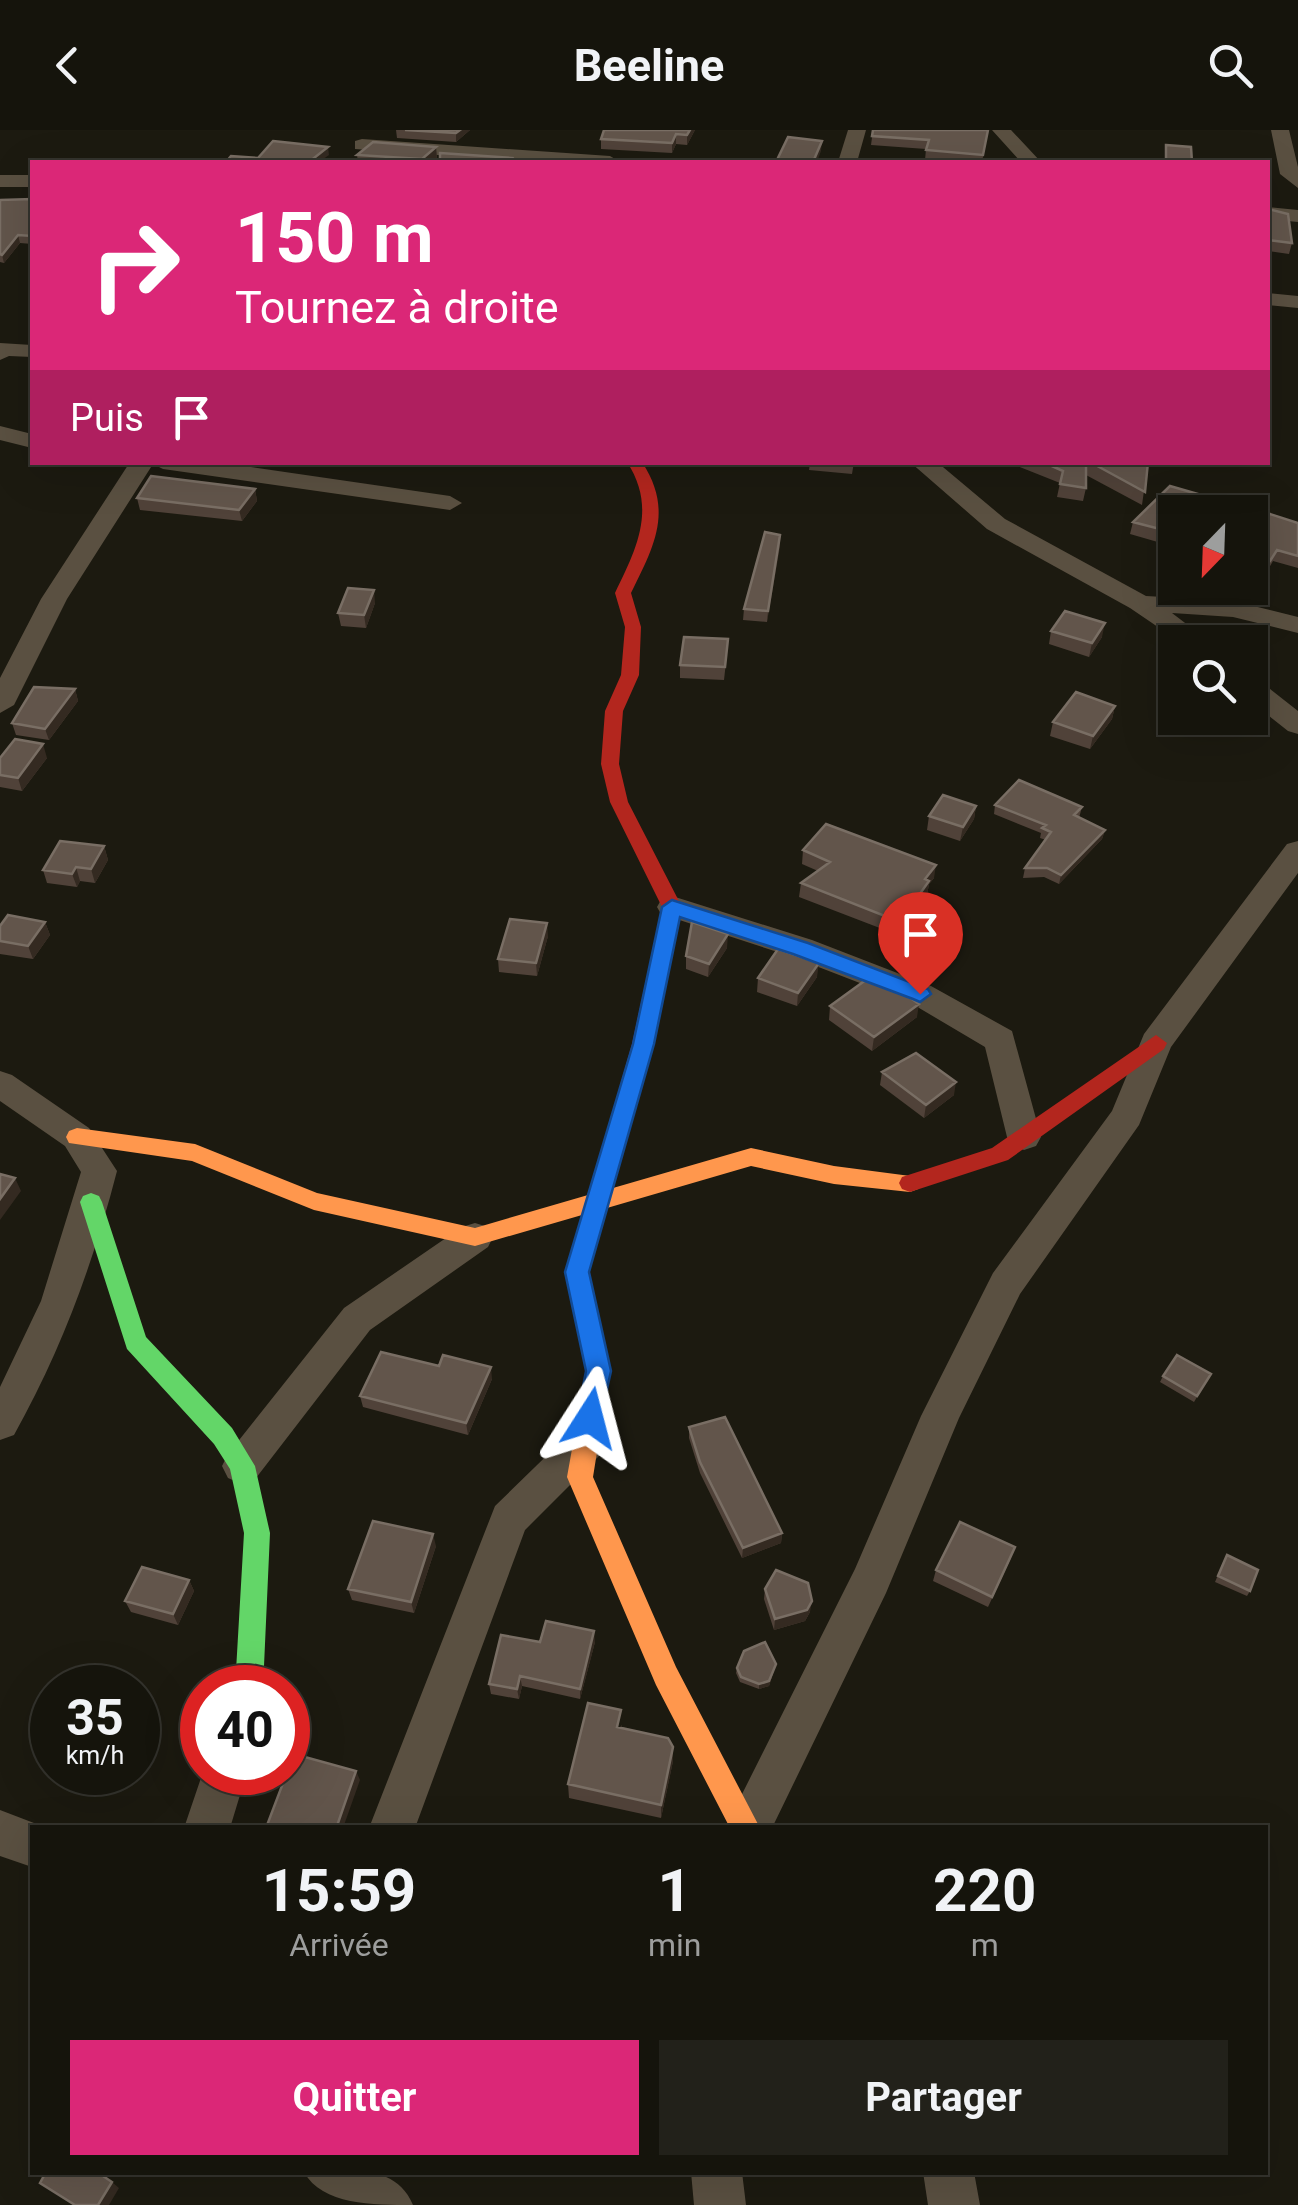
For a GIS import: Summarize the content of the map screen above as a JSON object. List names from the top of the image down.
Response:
{
  "north": "bottom left",
  "page": {
    "header": "Beeline",
    "turn": ["150 m", "Tournez à droite"],
    "then": "Puis",
    "speed": "35 km/h",
    "limit": "40",
    "eta": [
      "15:59",
      "Arrivée",
      "1",
      "min",
      "220",
      "m"
    ],
    "buttons": ["Quitter", "Partager"]
  }
}
